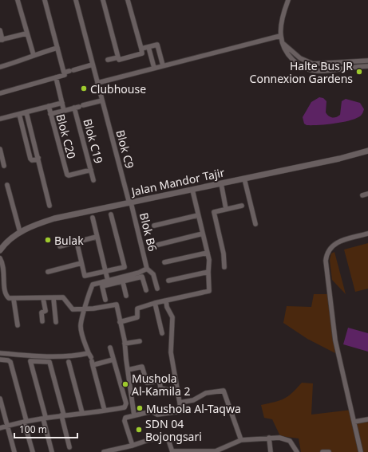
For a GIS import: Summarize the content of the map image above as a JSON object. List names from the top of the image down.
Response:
{
  "streets": {
    "street": [
      "Blok C20",
      "Blok C19",
      "Blok C9",
      "Jalan Mandor Tajir",
      "Blok B6"
    ]
  },
  "crossings": [
    ["Blok C20", "Blok C19"],
    ["Blok C9", "Jalan Mandor Tajir"],
    ["Blok C9", "Blok B6"],
    ["Jalan Mandor Tajir", "Blok B6"]
  ],
  "places": [
    "Halte Bus JR Connexion Gardens",
    "Clubhouse",
    "Bulak",
    "Mushola Al-Kamila 2",
    "Mushola Al-Taqwa",
    "SDN 04 Bojongsari"
  ],
  "scale_bar": "100 m"
}
